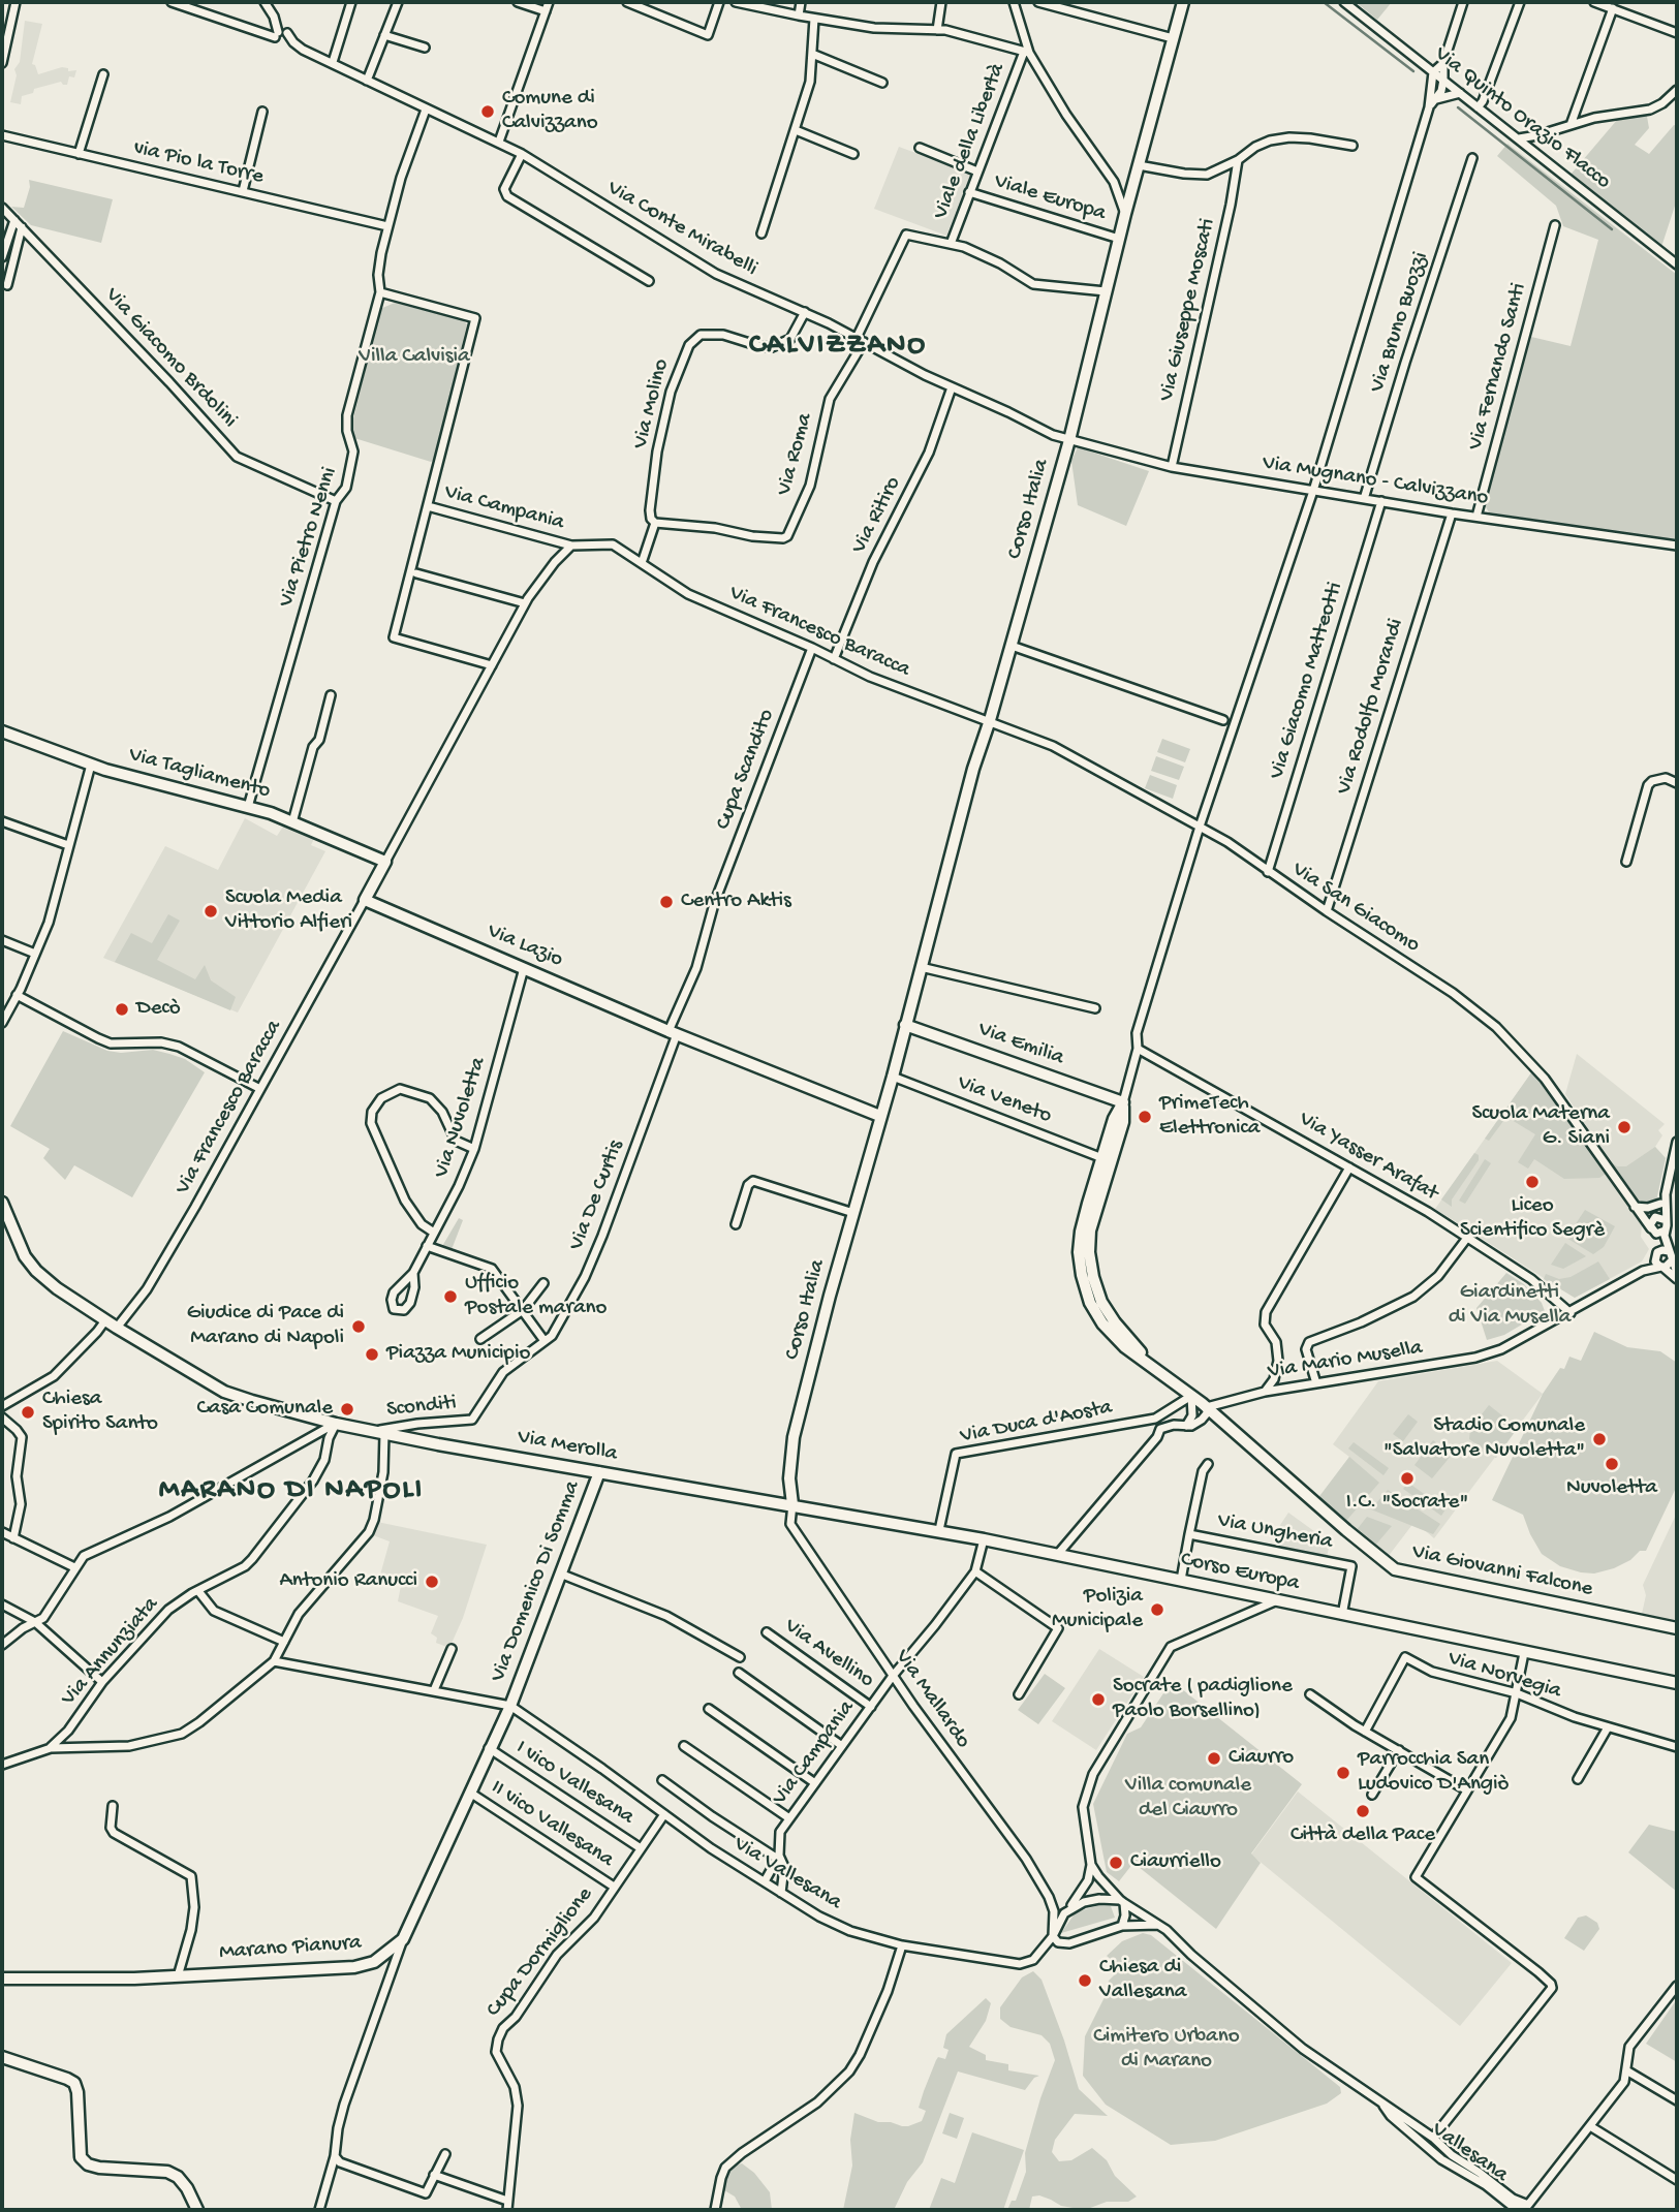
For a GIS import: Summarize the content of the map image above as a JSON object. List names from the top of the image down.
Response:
{
  "streets": {
    "main road": [
      "Corso Italia",
      "Via Tagliamento",
      "Via Lazio",
      "Via Emilia",
      "Via Merolla",
      "Via Giovanni Falcone",
      "Corso Europa",
      "Via Domenico Di Somma",
      "Marano Pianura"
    ],
    "street": [
      "Via Quinto Orazio Flacco",
      "Viale della Libertà",
      "via Pio la Torre",
      "Viale Europa",
      "Via Conte Mirabelli",
      "Via Giuseppe Moscati",
      "Via Bruno Buozzi",
      "Via Giacomo Brdolini",
      "Via Fernando Santi",
      "Via Molino",
      "Via Roma",
      "Via Mugnano - Calvizzano",
      "Via Campania",
      "Via Ritiro",
      "Via Pietro Nenni",
      "Via Francesco Baracca",
      "Via Giacomo Matteotti",
      "Via Rodolfo Morandi",
      "Cupa Scandito",
      "Via San Giacomo",
      "Via Veneto",
      "Via Nuvoletta",
      "Via Yasser Arafat",
      "Via De Curtis",
      "Via Mario Musella",
      "Sconditi",
      "Via Duca d'Aosta",
      "Via Ungheria",
      "Via Annunziata",
      "Via Avellino",
      "Via Norvegia",
      "Via Mallardo",
      "I vico Vallesana",
      "II vico Vallesana",
      "Via Vallesana",
      "Cupa Dormiglione",
      "Vallesana"
    ]
  },
  "crossings": [
    ["Viale della Libertà", "Viale Europa"],
    ["via Pio la Torre", "Via Pietro Nenni"],
    ["Viale Europa", "Corso Italia"],
    ["Via Conte Mirabelli", "Via Molino"],
    ["Via Conte Mirabelli", "Via Roma"],
    ["Via Conte Mirabelli", "Via Mugnano - Calvizzano"],
    ["Via Conte Mirabelli", "Corso Italia"],
    ["Via Conte Mirabelli", "Via Ritiro"],
    ["Via Conte Mirabelli", "Via Pietro Nenni"],
    ["Via Giuseppe Moscati", "Via Mugnano - Calvizzano"],
    ["Via Bruno Buozzi", "Via Mugnano - Calvizzano"],
    ["Via Giacomo Brdolini", "Via Pietro Nenni"],
    ["Via Fernando Santi", "Via Mugnano - Calvizzano"],
    ["Via Molino", "Via Roma"],
    ["Via Mugnano - Calvizzano", "Corso Italia"],
    ["Via Mugnano - Calvizzano", "Via Giacomo Matteotti"],
    ["Via Mugnano - Calvizzano", "Via Rodolfo Morandi"],
    ["Via Campania", "Via Francesco Baracca"],
    ["Via Campania", "Via Avellino"],
    ["Via Campania", "Via Mallardo"],
    ["Via Campania", "Via Vallesana"],
    ["Corso Italia", "Via Francesco Baracca"],
    ["Corso Italia", "Via San Giacomo"],
    ["Corso Italia", "Via Lazio"],
    ["Corso Italia", "Via Emilia"],
    ["Corso Italia", "Via Veneto"],
    ["Corso Italia", "Via Merolla"],
    ["Corso Italia", "Corso Europa"],
    ["Corso Italia", "Via Mallardo"],
    ["Via Ritiro", "Via Francesco Baracca"],
    ["Via Pietro Nenni", "Via Tagliamento"],
    ["Via Francesco Baracca", "Cupa Scandito"],
    ["Via Francesco Baracca", "Via San Giacomo"],
    ["Via Francesco Baracca", "Via Lazio"],
    ["Via Francesco Baracca", "Via Merolla"],
    ["Via Giacomo Matteotti", "Via San Giacomo"],
    ["Via Rodolfo Morandi", "Via San Giacomo"],
    ["Cupa Scandito", "Via Lazio"],
    ["Cupa Scandito", "Via De Curtis"],
    ["Via Lazio", "Via Nuvoletta"],
    ["Via Lazio", "Via De Curtis"],
    ["Via Yasser Arafat", "Via Mario Musella"],
    ["Via De Curtis", "Sconditi"],
    ["Via Mario Musella", "Via Giovanni Falcone"],
    ["Sconditi", "Via Merolla"],
    ["Via Duca d'Aosta", "Via Giovanni Falcone"],
    ["Via Duca d'Aosta", "Corso Europa"],
    ["Via Merolla", "Corso Europa"],
    ["Via Merolla", "Via Domenico Di Somma"],
    ["Via Merolla", "Via Annunziata"],
    ["Via Merolla", "Via Mallardo"],
    ["Via Ungheria", "Corso Europa"],
    ["Corso Europa", "Via Mallardo"],
    ["Via Domenico Di Somma", "Via Vallesana"],
    ["Via Domenico Di Somma", "Marano Pianura"],
    ["Via Mallardo", "Via Vallesana"],
    ["I vico Vallesana", "Marano Pianura"],
    ["I vico Vallesana", "Cupa Dormiglione"],
    ["II vico Vallesana", "Marano Pianura"],
    ["II vico Vallesana", "Cupa Dormiglione"],
    ["Via Vallesana", "Marano Pianura"],
    ["Via Vallesana", "Cupa Dormiglione"]
  ],
  "districts": ["CALVIZZANO", "MARANO DI NAPOLI"],
  "parks": [
    "Villa Calvisia",
    "Giardinetti di Via Musella",
    "Villa comunale del Ciaurro",
    "Cimitero Urbano di Marano"
  ],
  "places": [
    "Comune di Calvizzano",
    "Centro Aktis",
    "Scuola Media Vittorio Alfieri",
    "Decò",
    "PrimeTech Elettronica",
    "Scuola Materna G. Siani",
    "Liceo Scientifico Segrè",
    "Ufficio Postale marano",
    "Giudice di Pace di Marano di Napoli",
    "Piazza Municipio",
    "Casa Comunale",
    "Chiesa Spirito Santo",
    "Stadio Comunale \"Salvatore Nuvoletta\"",
    "Nuvoletta",
    "I.C. \"Socrate\"",
    "Antonio Ranucci",
    "Polizia Municipale",
    "Socrate ( padiglione Paolo Borsellino)",
    "Ciaurro",
    "Parrocchia San Ludovico D'Angiò",
    "Città della Pace",
    "Ciaurriello",
    "Chiesa di Vallesana"
  ]
}
